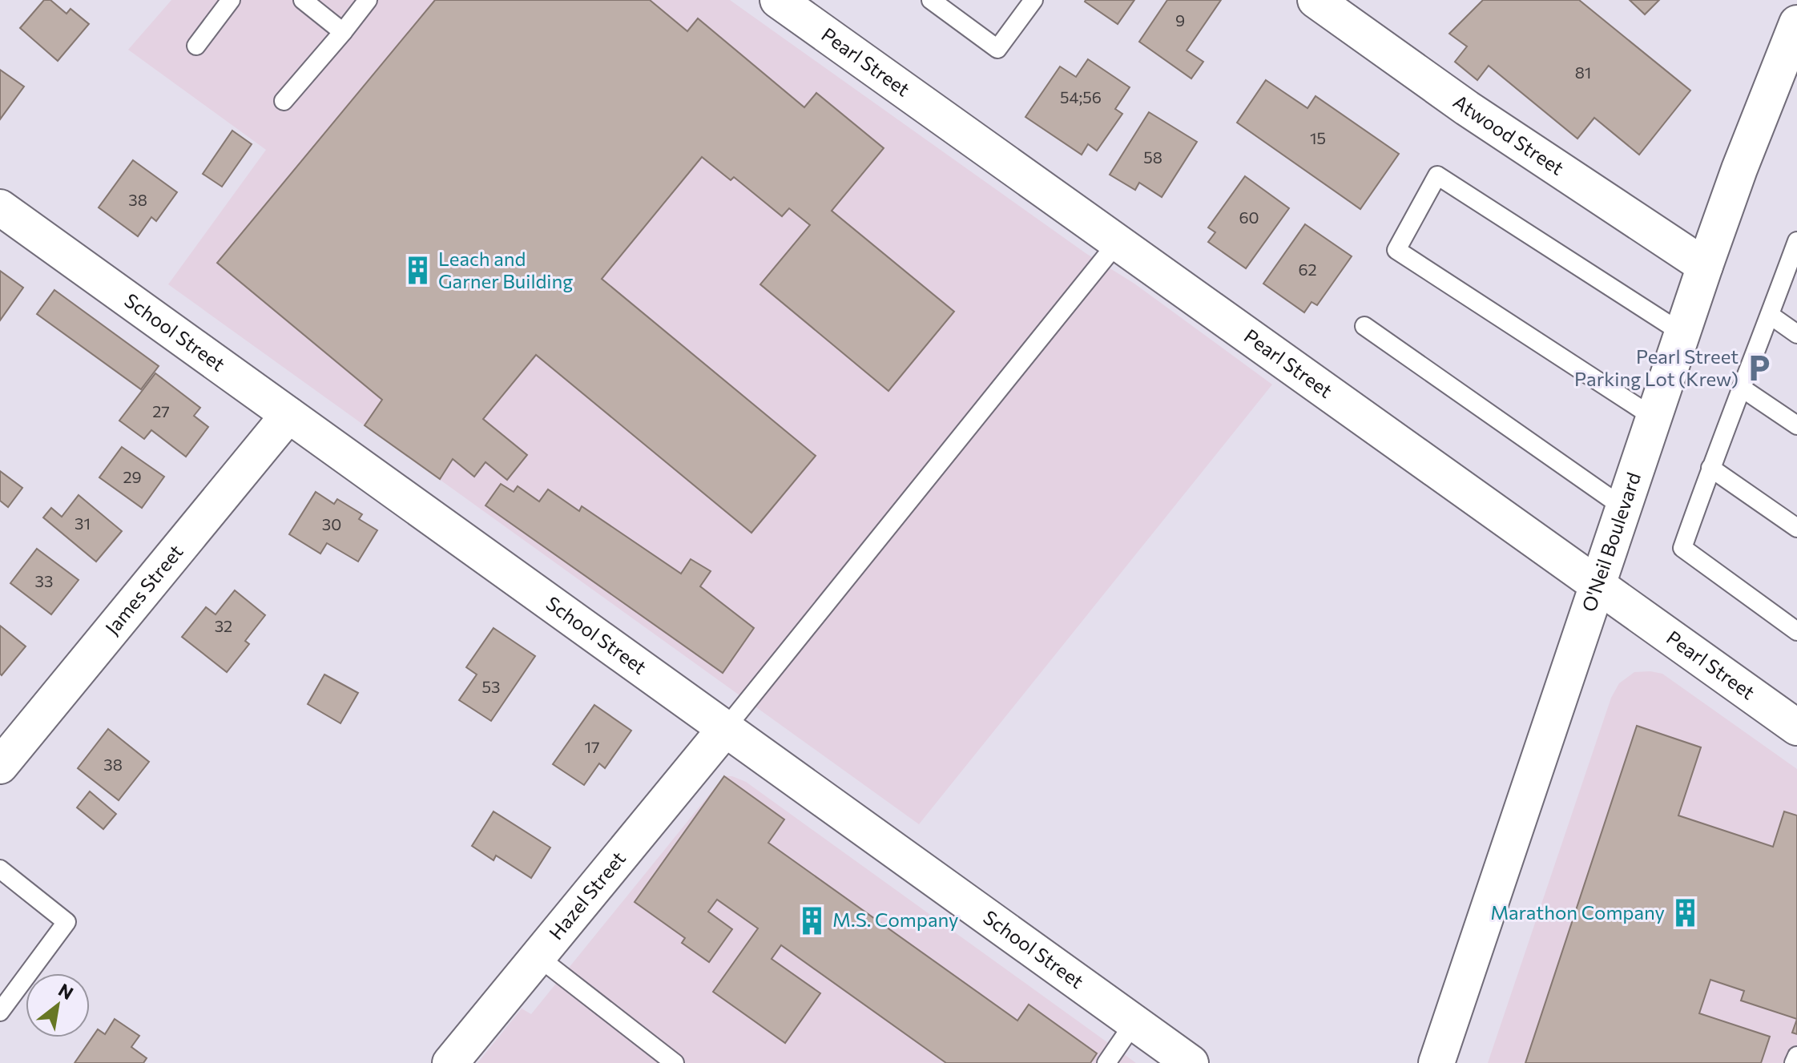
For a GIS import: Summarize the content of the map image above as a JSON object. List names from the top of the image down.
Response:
{
  "streets": {
    "street": [
      "Pearl Street",
      "Atwood Street",
      "School Street",
      "O'Neil Boulevard",
      "James Street",
      "Hazel Street"
    ]
  },
  "crossings": [
    ["Pearl Street", "O'Neil Boulevard"],
    ["Atwood Street", "O'Neil Boulevard"],
    ["School Street", "James Street"],
    ["School Street", "Hazel Street"]
  ],
  "places": {
    "building": ["Leach and Garner Building", "Marathon Company", "M.S. Company"],
    "parking": ["Pearl Street Parking Lot (Krew)"]
  },
  "house_numbers": [
    "9",
    "81",
    "54;56",
    "15",
    "58",
    "38",
    "60",
    "62",
    "27",
    "29",
    "31",
    "30",
    "33",
    "32",
    "53",
    "17",
    "38"
  ],
  "north": "top right"
}
